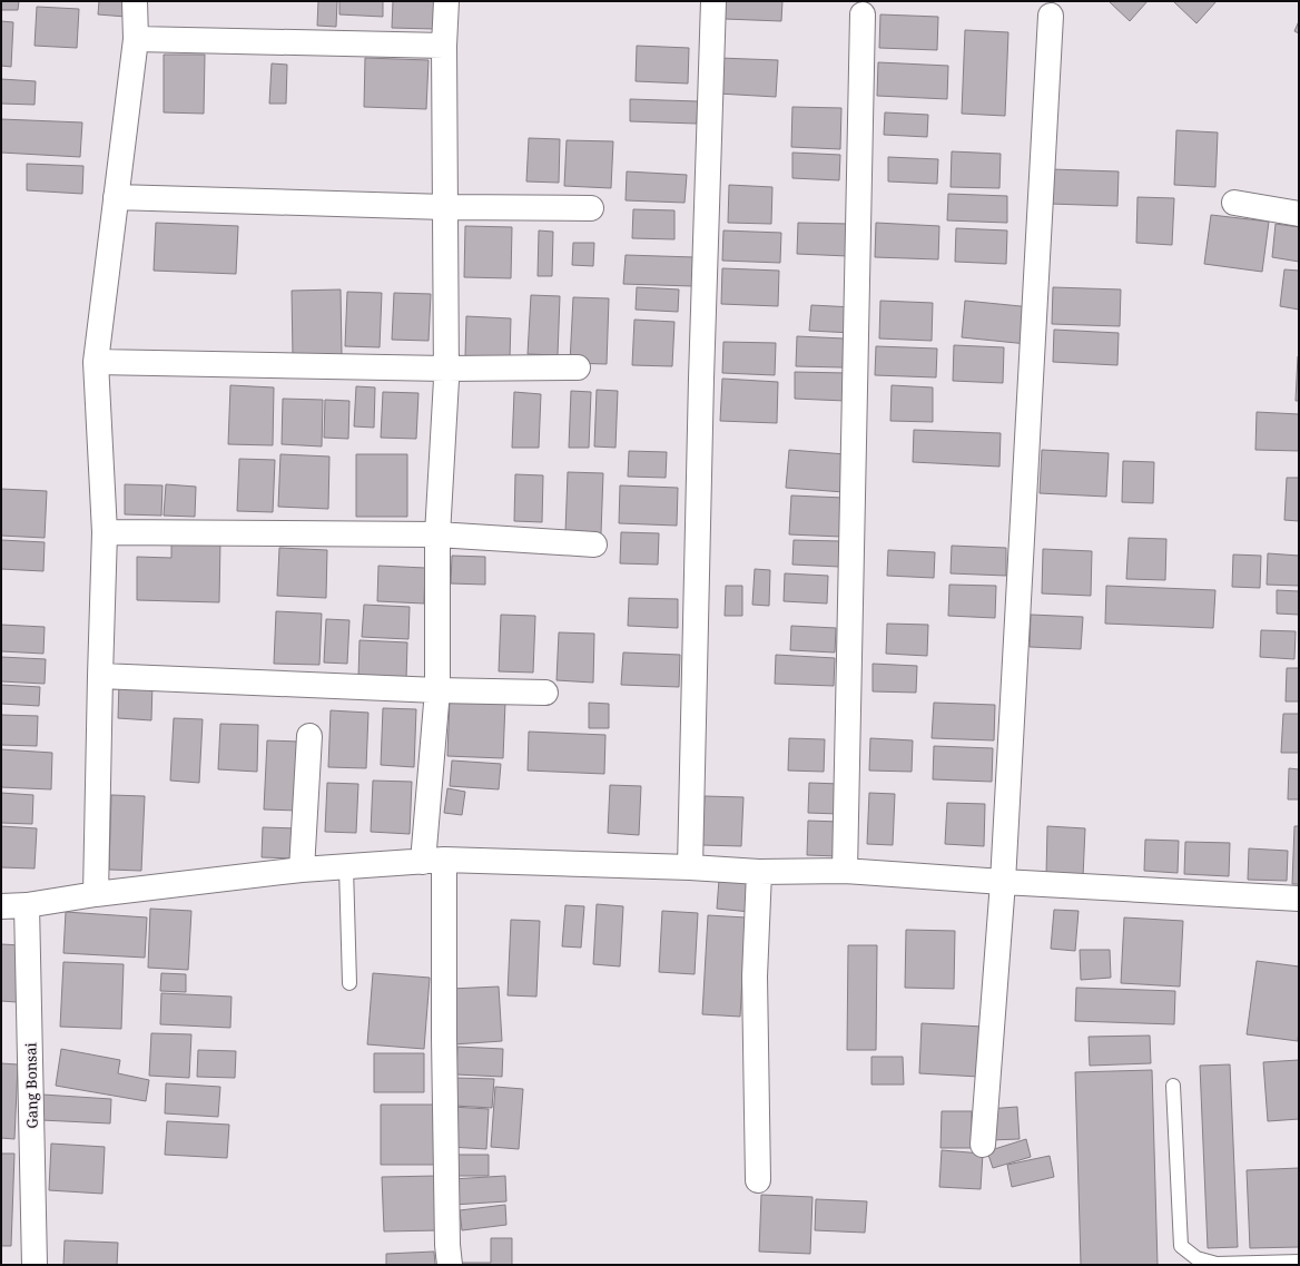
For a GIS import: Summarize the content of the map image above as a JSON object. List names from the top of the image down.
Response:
{
  "streets": {
    "street": ["Gang Bonsai"]
  }
}
